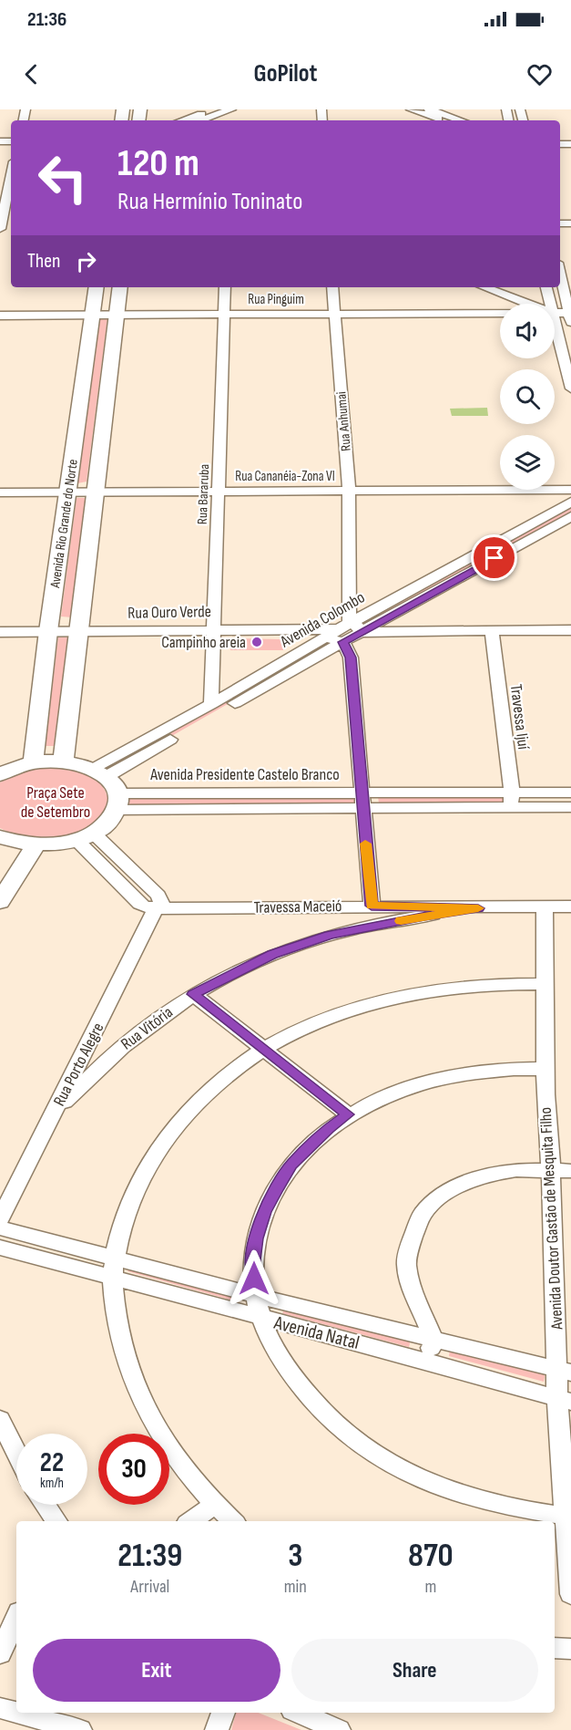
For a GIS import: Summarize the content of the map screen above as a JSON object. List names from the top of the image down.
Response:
{
  "streets": {
    "main road": ["Avenida Rio Grande do Norte"],
    "street": [
      "Rua Pinguim",
      "Rua Anhumai",
      "Rua Cananéia-Zona VI",
      "Rua Bararuba",
      "Rua Ouro Verde",
      "Avenida Colombo",
      "Travessa Ijuí",
      "Avenida Presidente Castelo Branco",
      "Travessa Maceió",
      "Rua Vitória",
      "Rua Porto Alegre",
      "Avenida Doutor Gastão de Mesquita Filho",
      "Avenida Natal"
    ]
  },
  "crossings": [
    ["Rua Pinguim", "Rua Anhumai"],
    ["Rua Pinguim", "Rua Bararuba"],
    ["Rua Pinguim", "Avenida Rio Grande do Norte"],
    ["Rua Anhumai", "Rua Cananéia-Zona VI"],
    ["Rua Anhumai", "Rua Ouro Verde"],
    ["Rua Anhumai", "Avenida Colombo"],
    ["Rua Anhumai", "Avenida Presidente Castelo Branco"],
    ["Rua Anhumai", "Travessa Maceió"],
    ["Rua Cananéia-Zona VI", "Rua Bararuba"],
    ["Rua Cananéia-Zona VI", "Avenida Rio Grande do Norte"],
    ["Rua Bararuba", "Rua Ouro Verde"],
    ["Rua Bararuba", "Avenida Colombo"],
    ["Avenida Rio Grande do Norte", "Rua Ouro Verde"],
    ["Rua Ouro Verde", "Avenida Colombo"],
    ["Rua Ouro Verde", "Travessa Ijuí"],
    ["Avenida Colombo", "Avenida Presidente Castelo Branco"],
    ["Travessa Ijuí", "Avenida Presidente Castelo Branco"],
    ["Travessa Maceió", "Rua Vitória"],
    ["Travessa Maceió", "Rua Porto Alegre"],
    ["Travessa Maceió", "Avenida Doutor Gastão de Mesquita Filho"],
    ["Rua Vitória", "Rua Porto Alegre"],
    ["Avenida Doutor Gastão de Mesquita Filho", "Avenida Natal"]
  ],
  "parks": ["Praça Sete de Setembro"],
  "places": ["Campinho areia"],
  "page": {
    "status": "21:36",
    "header": "GoPilot",
    "turn": ["120 m", "Rua Hermínio Toninato"],
    "then": "Then",
    "speed": "22 km/h",
    "limit": "30",
    "eta": [
      "21:39",
      "Arrival",
      "3",
      "min",
      "870",
      "m"
    ],
    "buttons": ["Exit", "Share"]
  }
}
